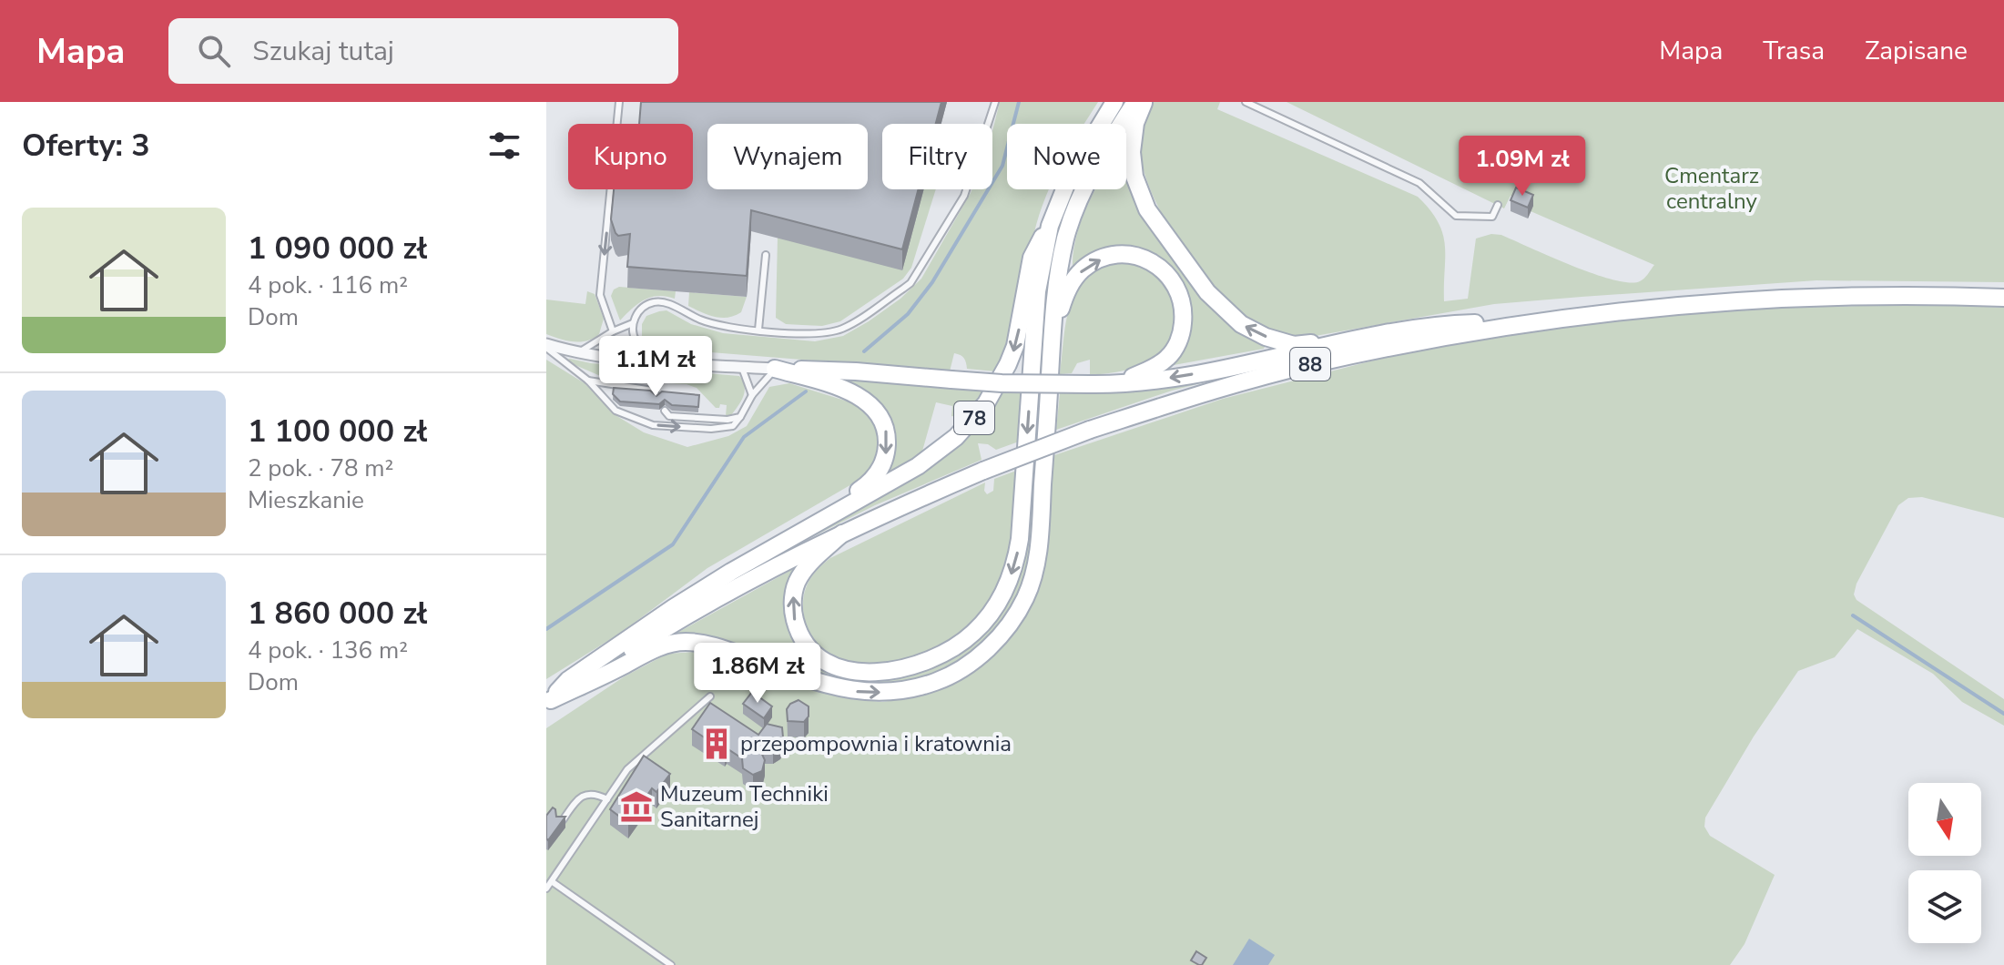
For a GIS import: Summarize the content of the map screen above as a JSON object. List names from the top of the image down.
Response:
{
  "streets": {
    "main road": ["88", "78"]
  },
  "crossings": [
    ["88", "78"]
  ],
  "parks": ["Cmentarz centralny"],
  "places": {
    "building": ["przepompownia i kratownia"],
    "museum": ["Muzeum Techniki Sanitarnej"]
  },
  "north": "bottom",
  "page": {
    "header": "Mapa",
    "search": "Szukaj tutaj",
    "nav": ["Mapa", "Trasa", "Zapisane"],
    "heading": "Oferty: 3",
    "chip": [
      "Kupno",
      "Wynajem",
      "Filtry",
      "Nowe"
    ],
    "price": ["1.09M zł", "1.1M zł", "1.86M zł"],
    "list": [
      {
        "name": "1 090 000 zł",
        "note": "4 pok. · 116 m² · Dom"
      },
      {
        "name": "1 100 000 zł",
        "note": "2 pok. · 78 m² · Mieszkanie"
      },
      {
        "name": "1 860 000 zł",
        "note": "4 pok. · 136 m² · Dom"
      }
    ]
  }
}
